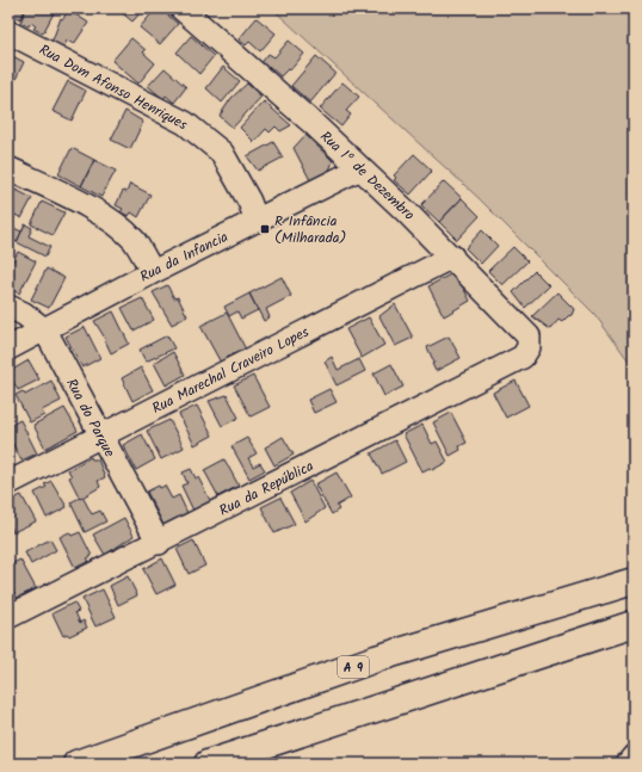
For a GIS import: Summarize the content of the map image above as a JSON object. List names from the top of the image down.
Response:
{
  "streets": {
    "highway": ["A 9"],
    "street": [
      "Rua Dom Afonso Henriques",
      "Rua 1º de Dezembro",
      "Rua da Infancia",
      "Rua Marechal Craveiro Lopes",
      "Rua do Parque",
      "Rua da República"
    ]
  },
  "crossings": [
    ["Rua Dom Afonso Henriques", "Rua da Infancia"],
    ["Rua 1º de Dezembro", "Rua da Infancia"],
    ["Rua 1º de Dezembro", "Rua Marechal Craveiro Lopes"],
    ["Rua 1º de Dezembro", "Rua da República"],
    ["Rua da Infancia", "Rua do Parque"],
    ["Rua Marechal Craveiro Lopes", "Rua do Parque"],
    ["Rua do Parque", "Rua da República"]
  ],
  "places": {
    "transit": ["R Infância (Milharada)"]
  }
}
